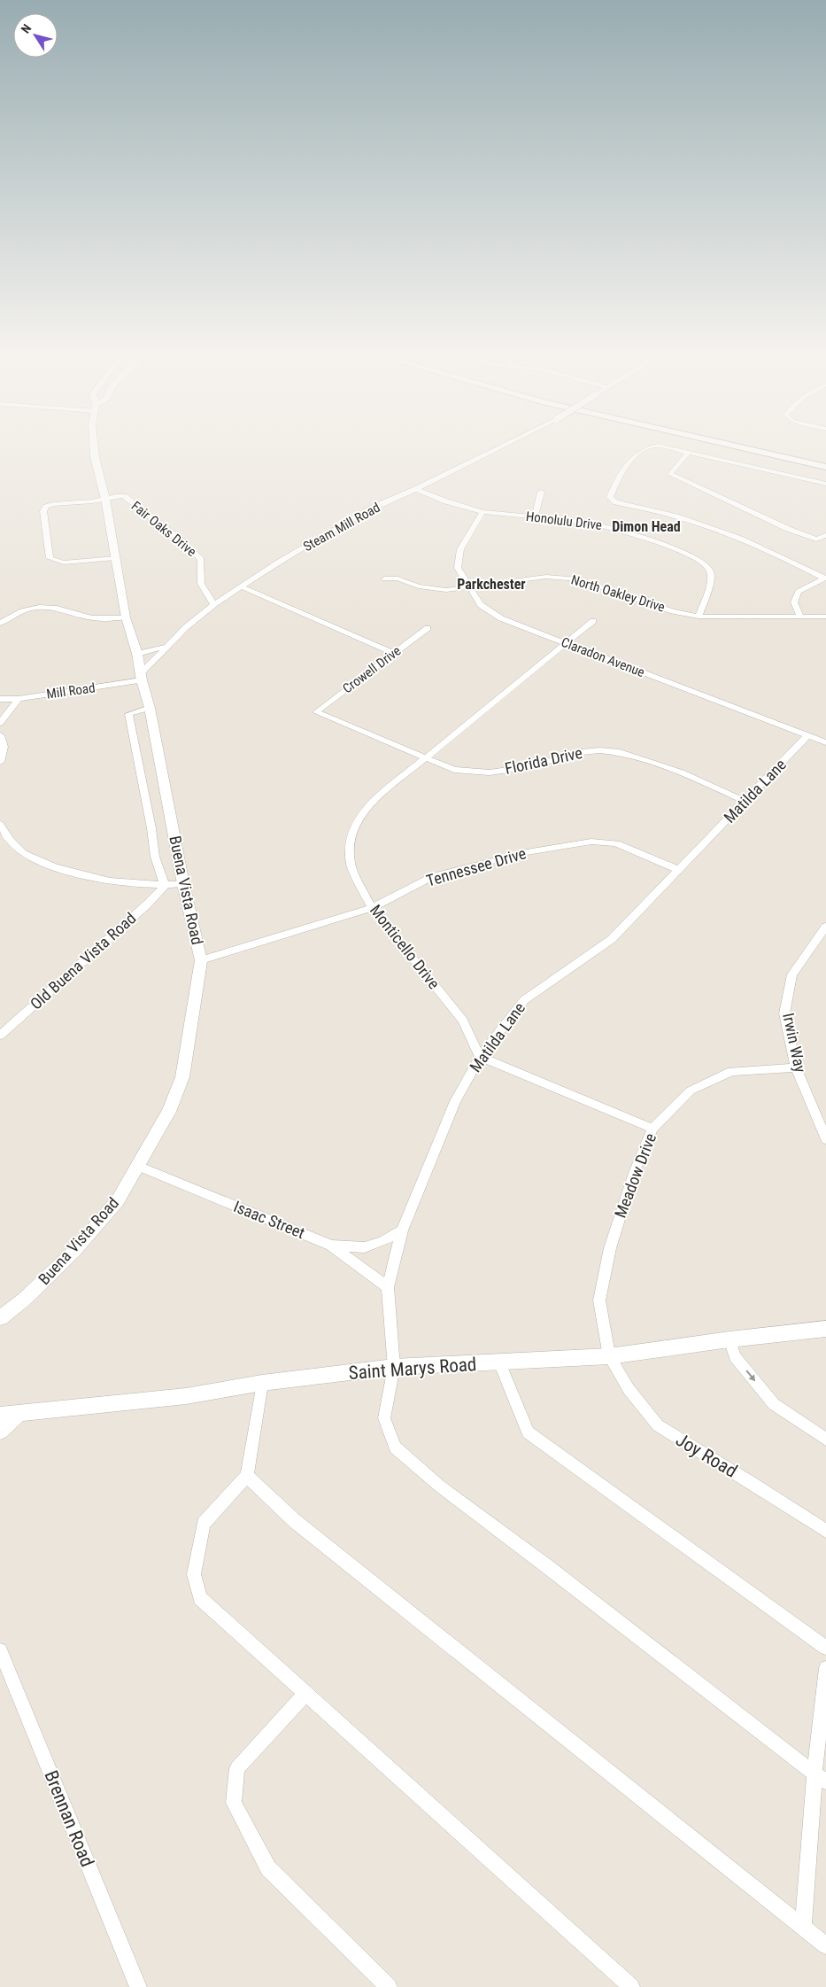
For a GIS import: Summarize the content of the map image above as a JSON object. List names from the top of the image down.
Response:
{
  "streets": {
    "main road": ["Buena Vista Road", "Saint Marys Road"],
    "street": [
      "Honolulu Drive",
      "Steam Mill Road",
      "Fair Oaks Drive",
      "North Oakley Drive",
      "Claradon Avenue",
      "Crowell Drive",
      "Mill Road",
      "Florida Drive",
      "Matilda Lane",
      "Tennessee Drive",
      "Monticello Drive",
      "Old Buena Vista Road",
      "Irwin Way",
      "Meadow Drive",
      "Isaac Street",
      "Joy Road",
      "Brennan Road"
    ]
  },
  "crossings": [
    ["Honolulu Drive", "Steam Mill Road"],
    ["Honolulu Drive", "North Oakley Drive"],
    ["Honolulu Drive", "Claradon Avenue"],
    ["Steam Mill Road", "Fair Oaks Drive"],
    ["Steam Mill Road", "Mill Road"],
    ["Steam Mill Road", "Buena Vista Road"],
    ["Fair Oaks Drive", "Buena Vista Road"],
    ["North Oakley Drive", "Claradon Avenue"],
    ["Claradon Avenue", "Matilda Lane"],
    ["Claradon Avenue", "Monticello Drive"],
    ["Crowell Drive", "Florida Drive"],
    ["Mill Road", "Buena Vista Road"],
    ["Florida Drive", "Matilda Lane"],
    ["Florida Drive", "Monticello Drive"],
    ["Matilda Lane", "Tennessee Drive"],
    ["Matilda Lane", "Monticello Drive"],
    ["Matilda Lane", "Isaac Street"],
    ["Matilda Lane", "Saint Marys Road"],
    ["Tennessee Drive", "Buena Vista Road"],
    ["Tennessee Drive", "Monticello Drive"],
    ["Buena Vista Road", "Isaac Street"],
    ["Irwin Way", "Meadow Drive"],
    ["Meadow Drive", "Saint Marys Road"],
    ["Meadow Drive", "Joy Road"],
    ["Saint Marys Road", "Joy Road"]
  ],
  "districts": ["Dimon Head", "Parkchester"],
  "north": "top left"
}
